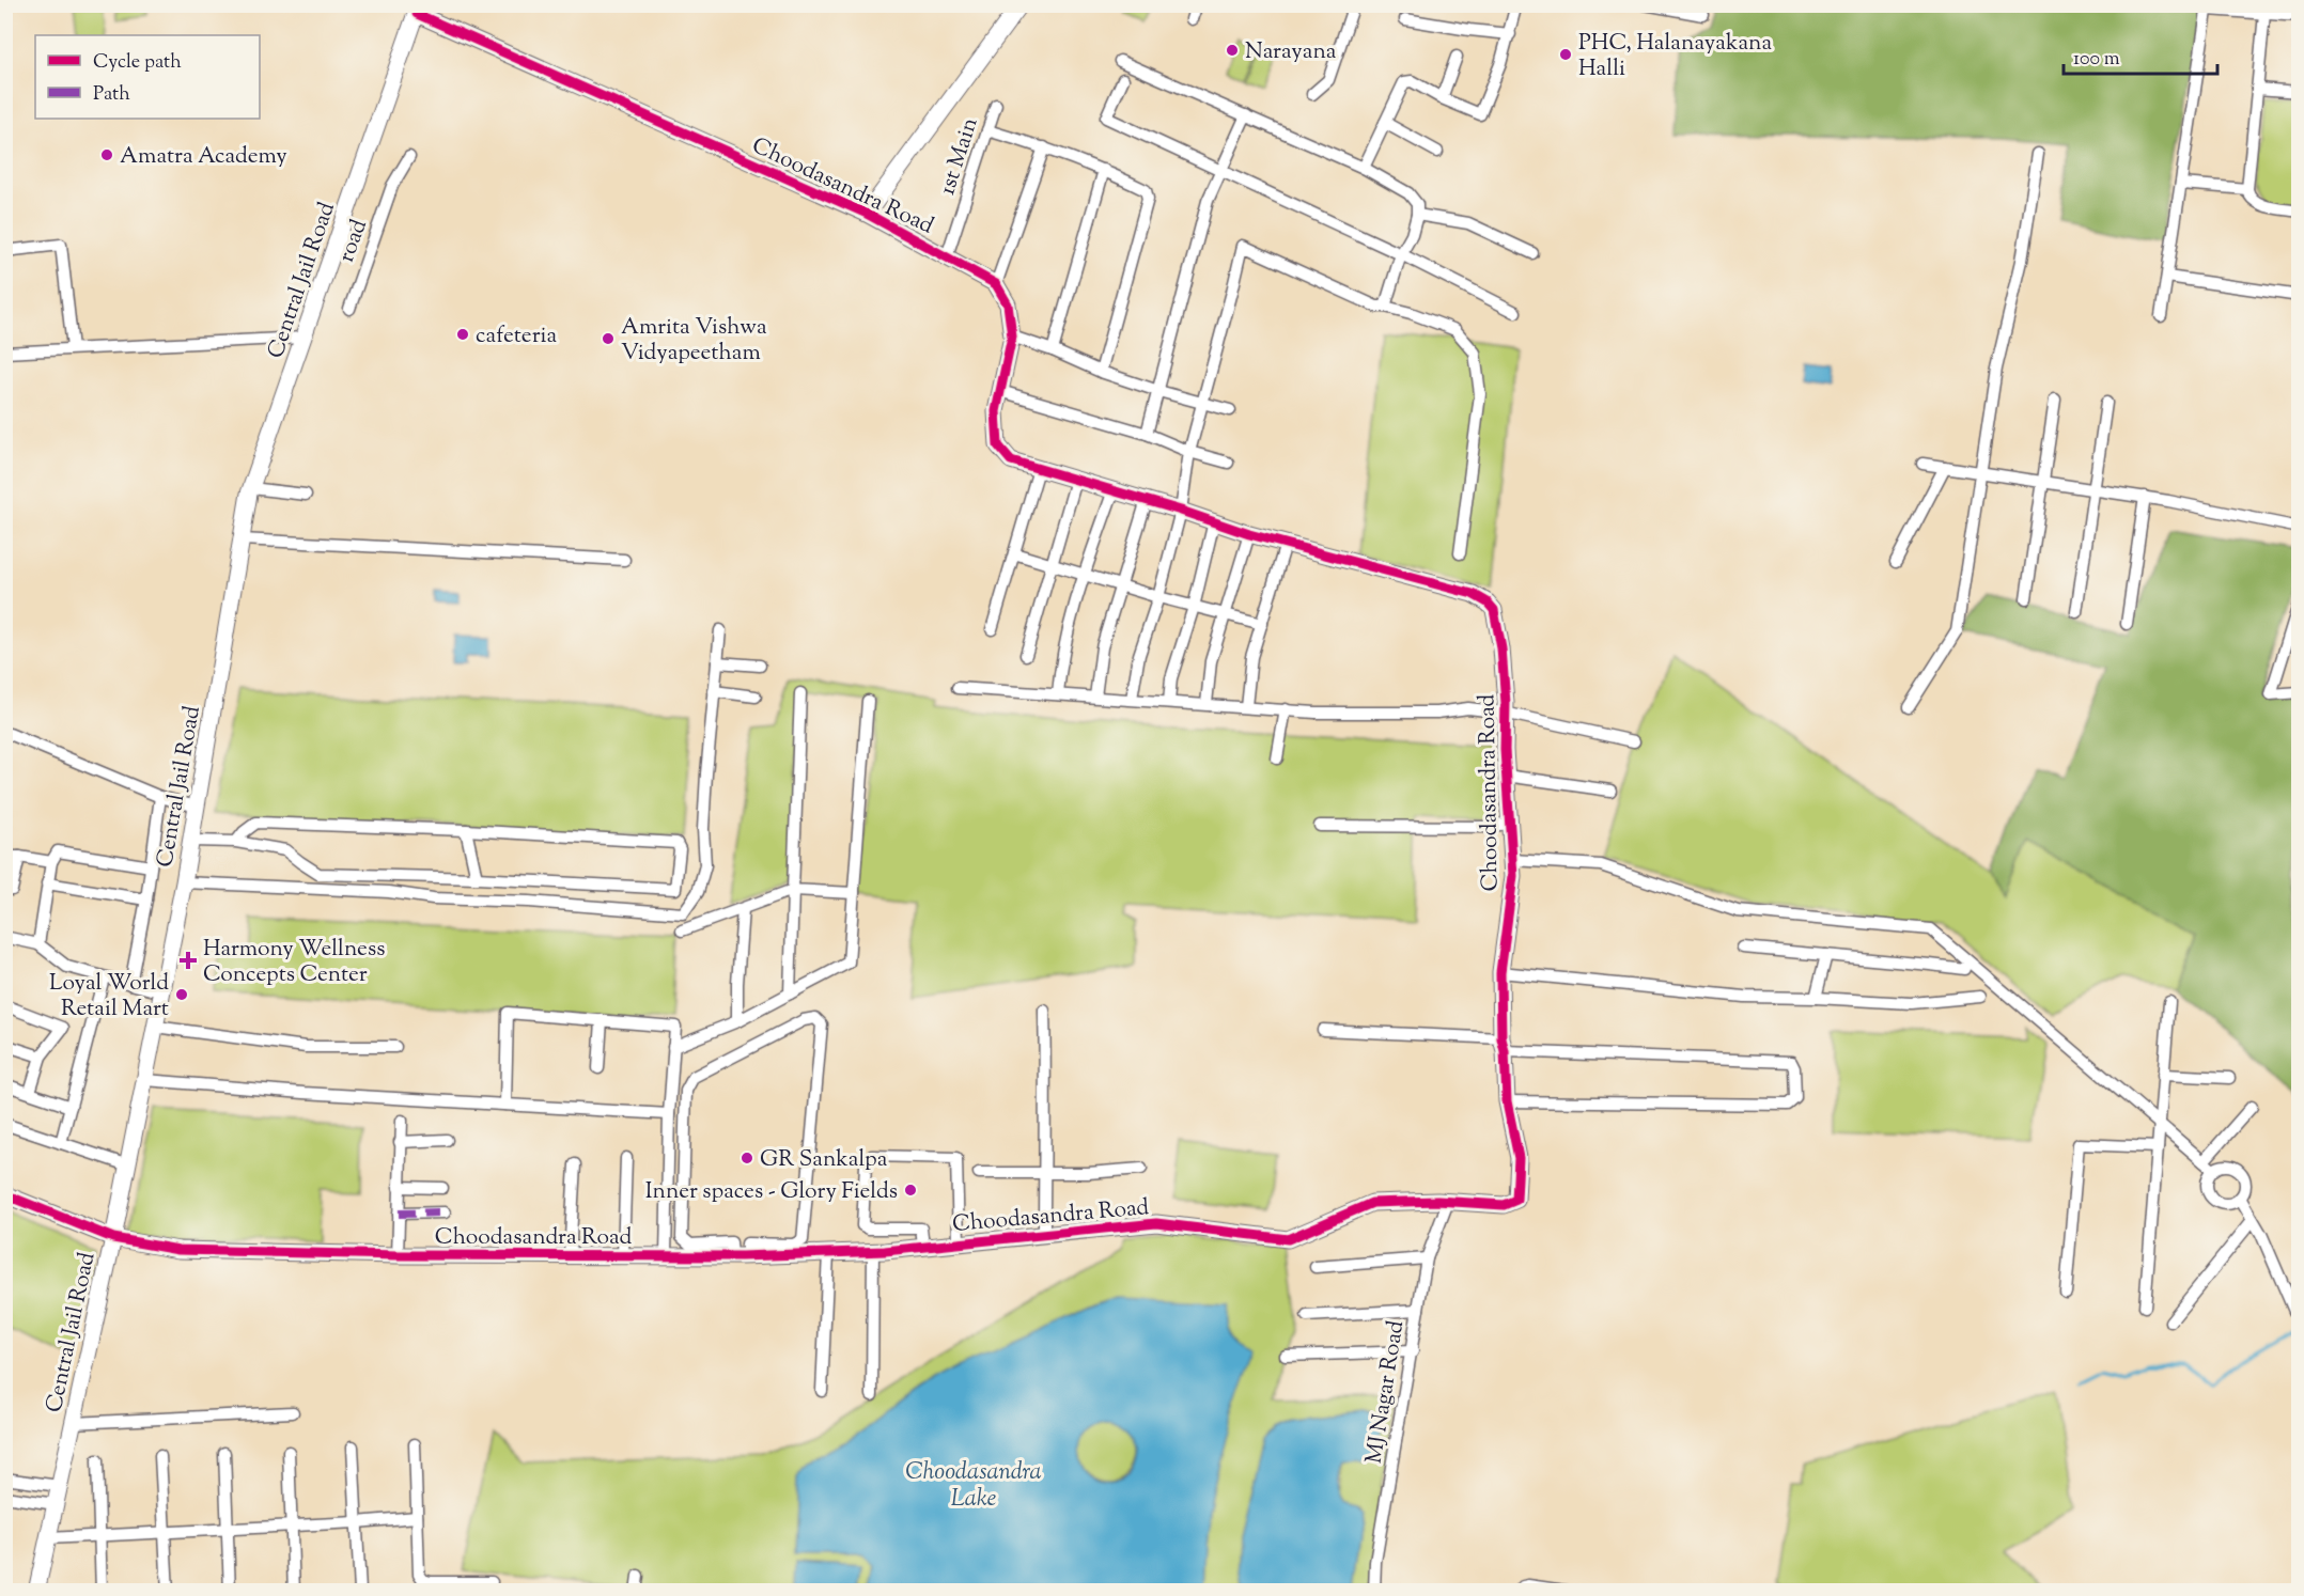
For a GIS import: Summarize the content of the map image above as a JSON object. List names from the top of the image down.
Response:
{
  "streets": {
    "street": [
      "1st Main",
      "Choodasandra Road",
      "road",
      "Central Jail Road",
      "MJ Nagar Road"
    ]
  },
  "crossings": [
    ["1st Main", "Choodasandra Road"],
    ["Choodasandra Road", "Central Jail Road"],
    ["Choodasandra Road", "MJ Nagar Road"]
  ],
  "water": ["Choodasandra Lake"],
  "places": {
    "other": [
      "Narayana",
      "PHC, Halanayakana Halli",
      "Amatra Academy",
      "cafeteria",
      "Amrita Vishwa Vidyapeetham",
      "Loyal World Retail Mart",
      "GR Sankalpa",
      "Inner spaces - Glory Fields"
    ],
    "health": ["Harmony Wellness Concepts Center"]
  },
  "legend": ["Cycle path", "Path"],
  "scale_bar": "100 m"
}
